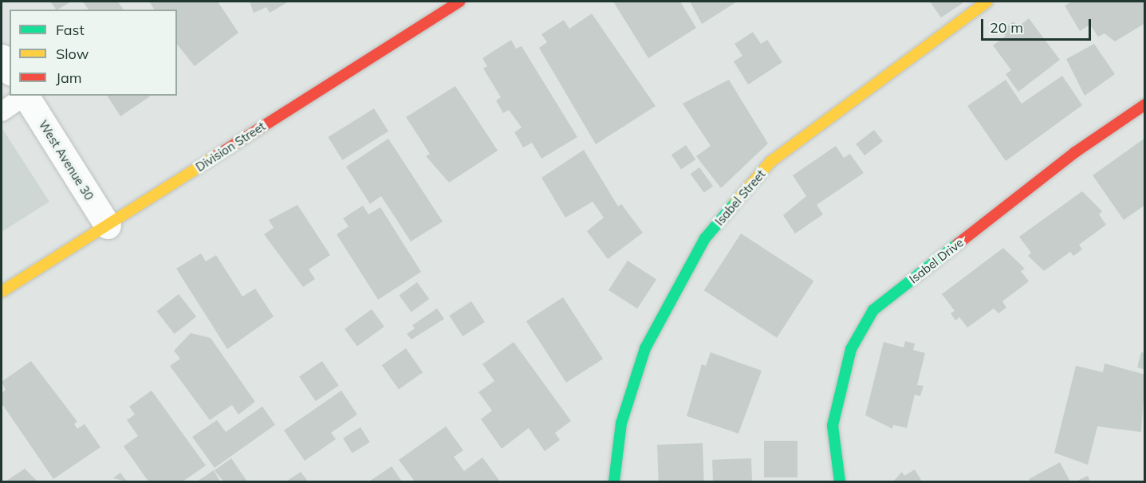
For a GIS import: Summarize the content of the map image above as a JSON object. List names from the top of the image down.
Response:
{
  "streets": {
    "street": [
      "Division Street",
      "West Avenue 30",
      "Isabel Street",
      "Isabel Drive"
    ]
  },
  "crossings": [
    ["Division Street", "West Avenue 30"]
  ],
  "legend": ["Fast", "Slow", "Jam"],
  "scale_bar": "20 m"
}
